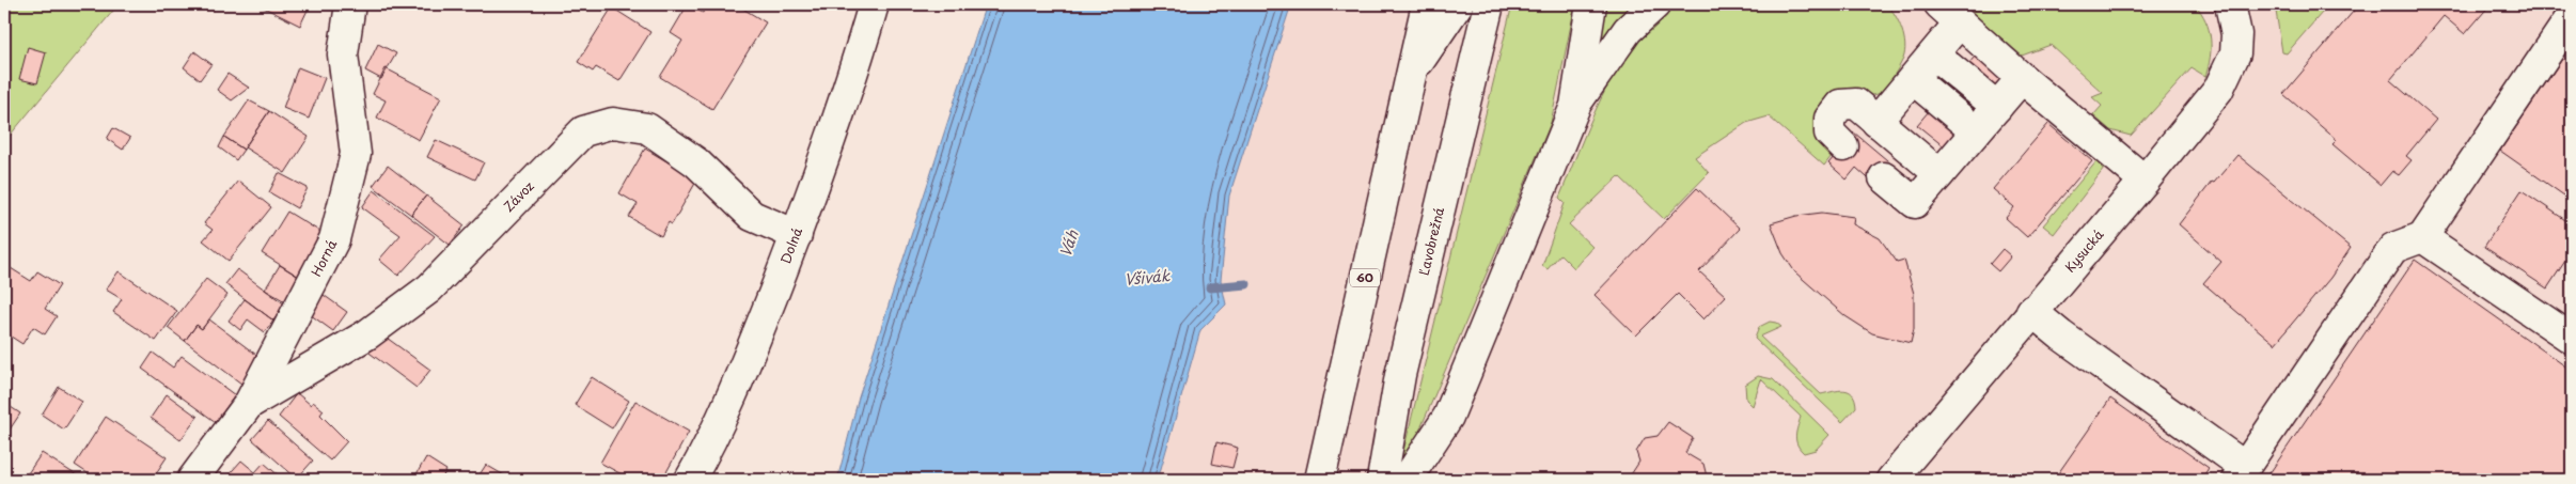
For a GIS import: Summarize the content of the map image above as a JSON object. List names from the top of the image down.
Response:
{
  "streets": {
    "main road": [
      "Závoz",
      "Ľavobrežná",
      "Dolná",
      "Kysucká",
      "Horná",
      "60"
    ]
  },
  "crossings": [
    ["Závoz", "Dolná"],
    ["Závoz", "Horná"]
  ],
  "water": ["Váh", "Všivák"]
}
